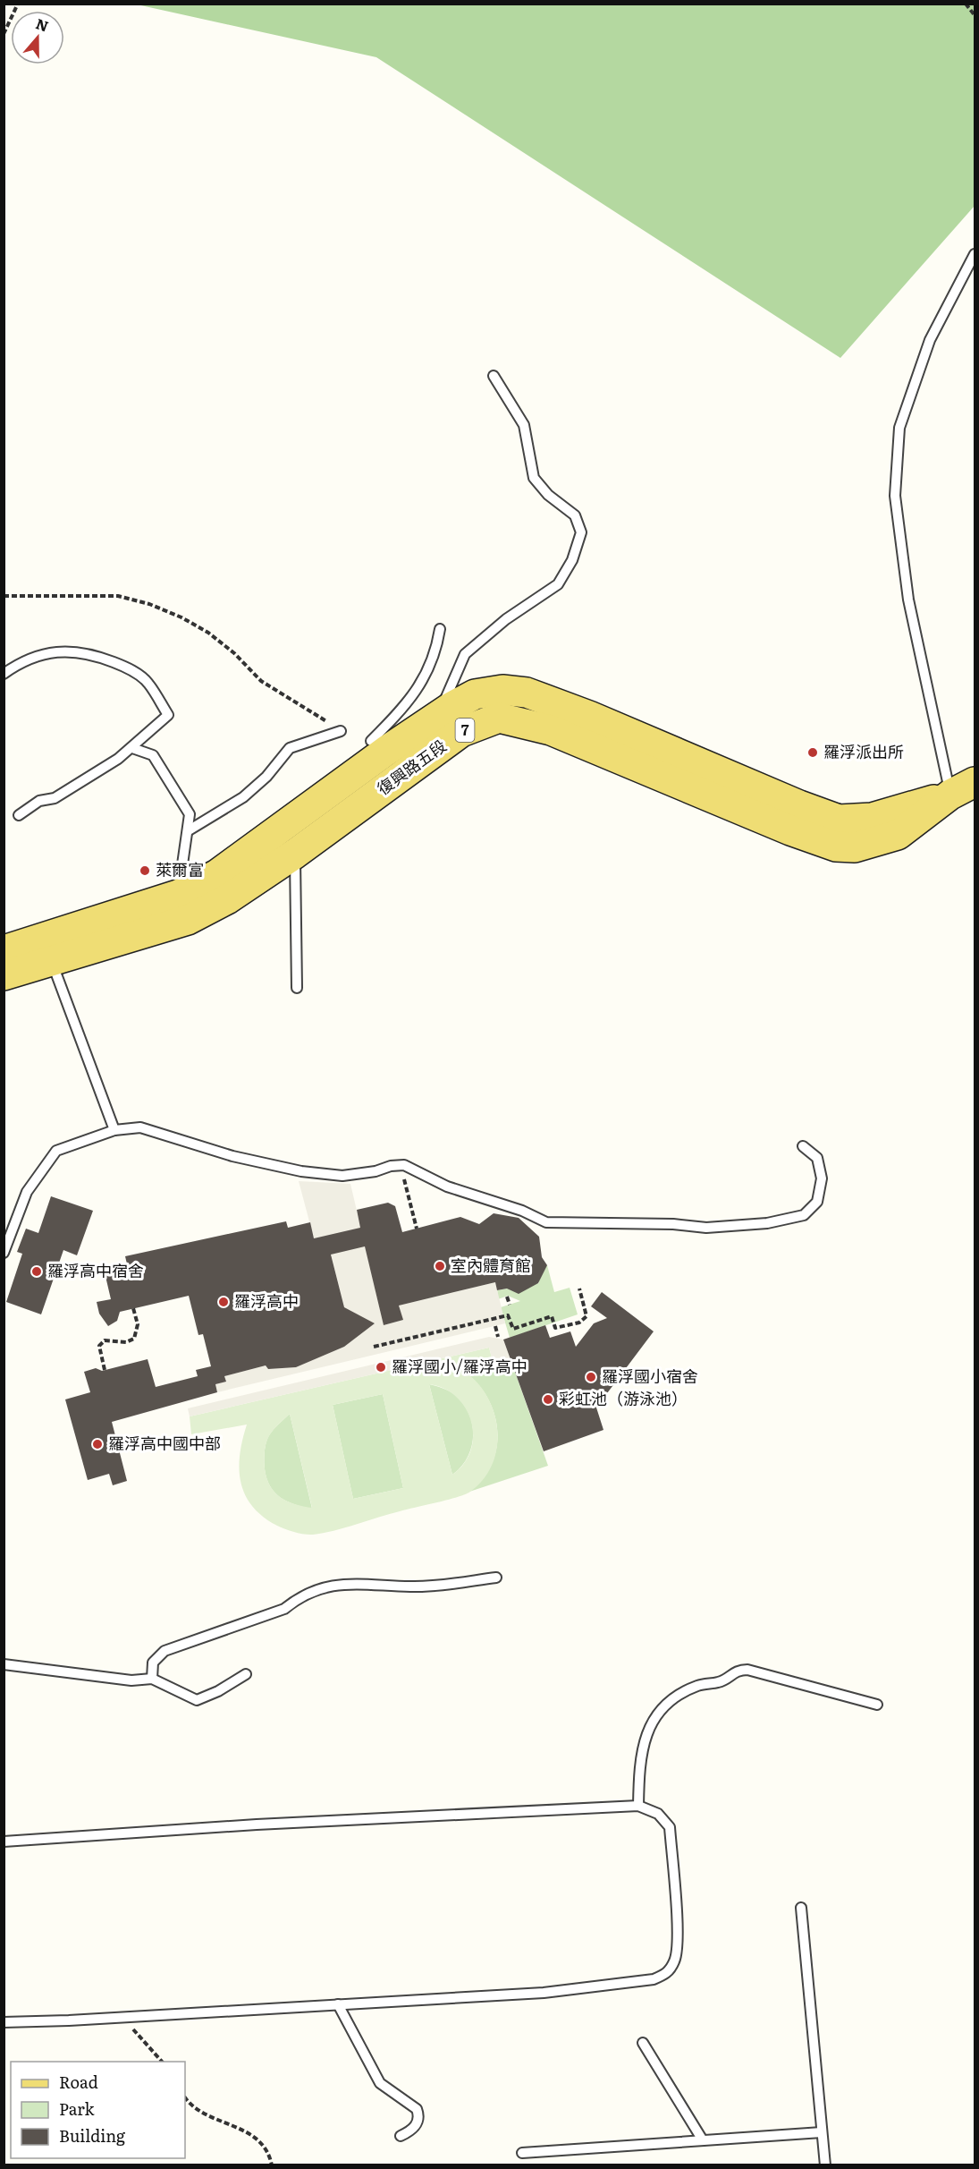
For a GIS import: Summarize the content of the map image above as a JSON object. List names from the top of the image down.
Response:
{
  "streets": {
    "main road": ["7", "復興路五段"]
  },
  "places": [
    "羅浮派出所",
    "萊爾富",
    "室內體育館",
    "羅浮高中宿舍",
    "羅浮高中",
    "羅浮國小/羅浮高中",
    "羅浮國小宿舍",
    "彩虹池（游泳池）",
    "羅浮高中國中部"
  ],
  "legend": ["Road", "Park", "Building"],
  "north": "top"
}
